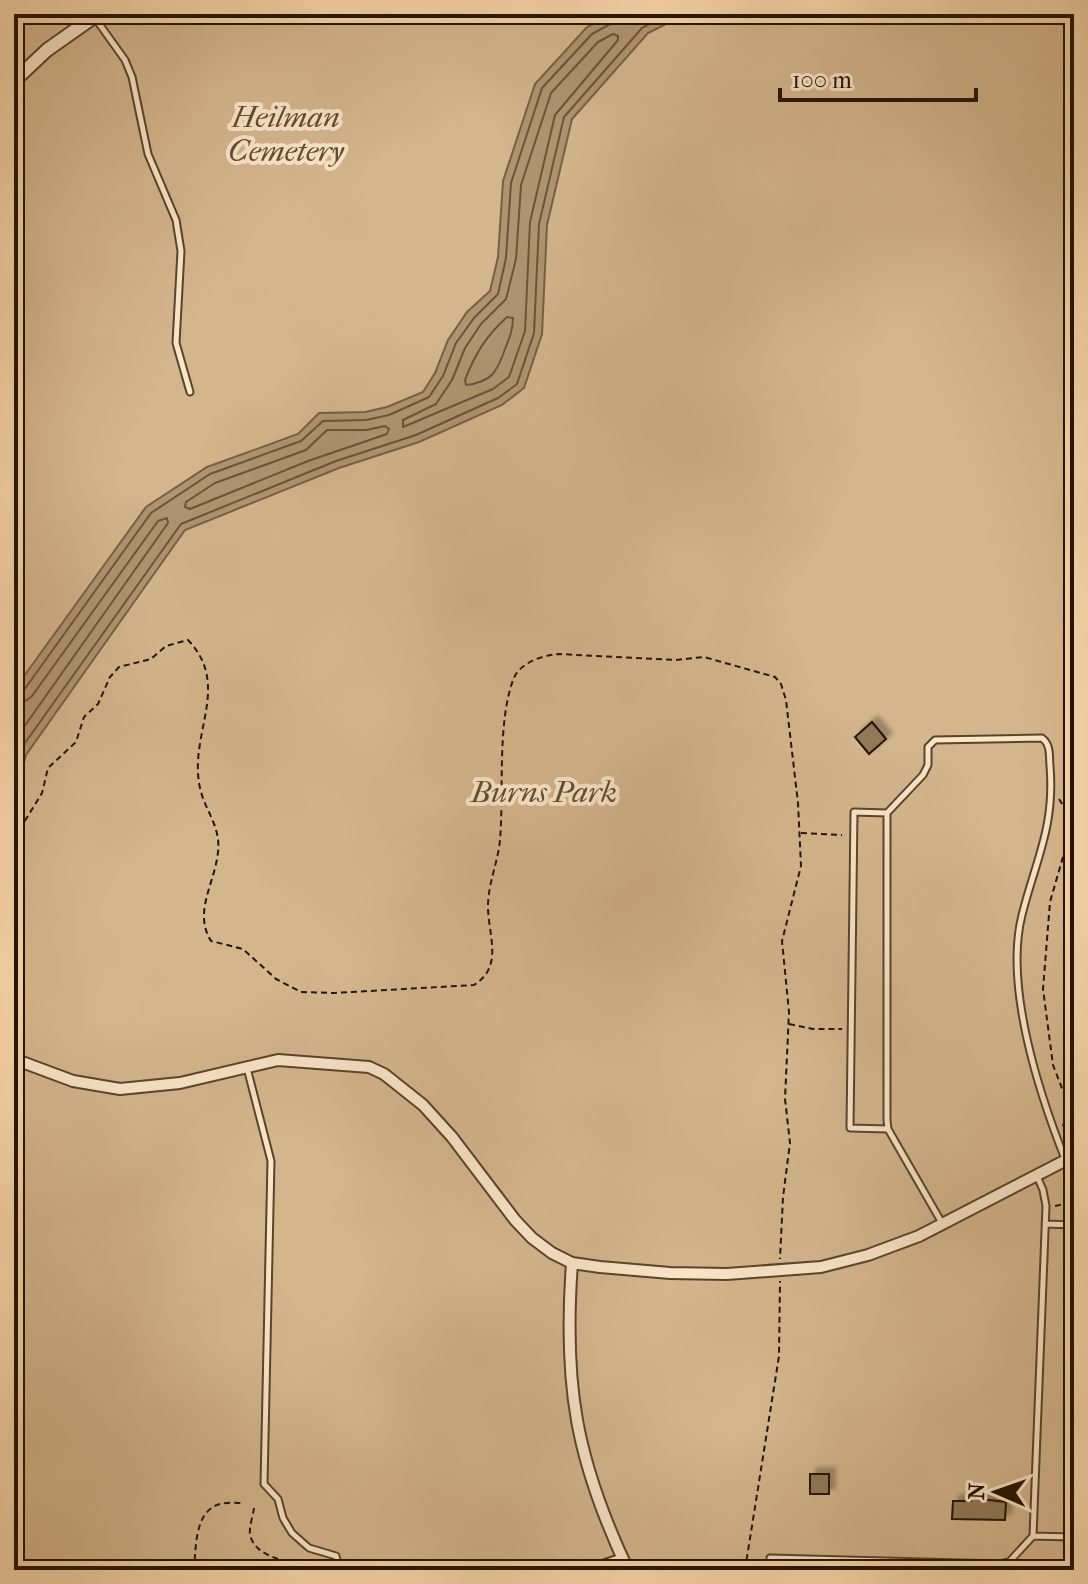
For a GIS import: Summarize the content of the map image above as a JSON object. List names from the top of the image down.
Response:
{
  "parks": ["Heilman Cemetery", "Burns Park"],
  "scale_bar": "100 m",
  "north": "left"
}
